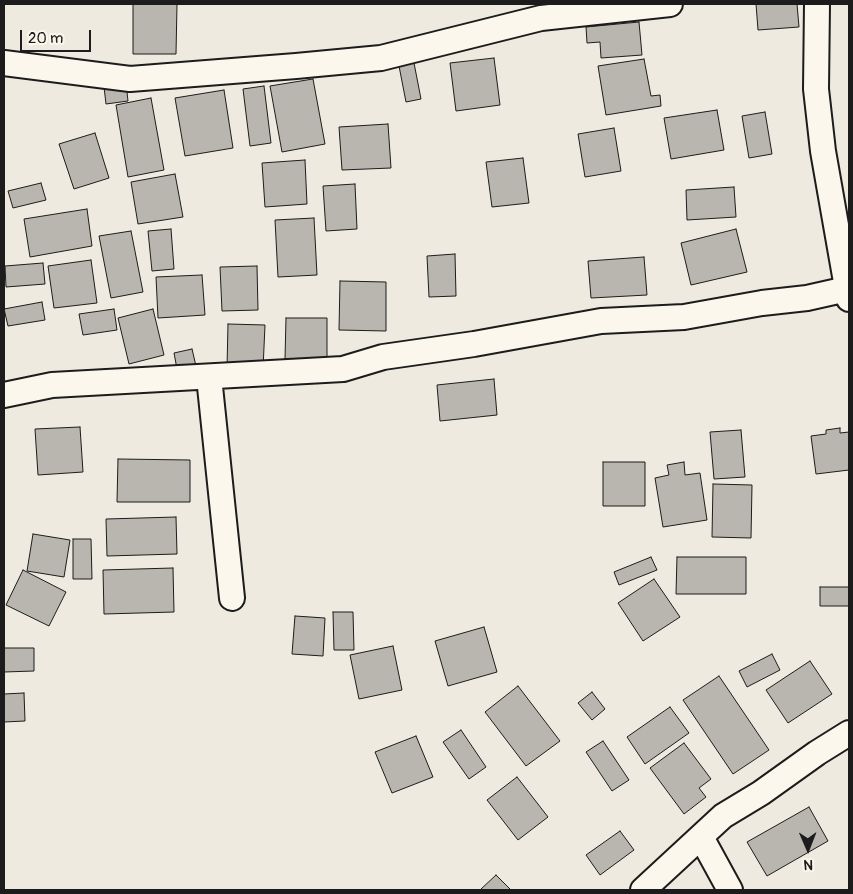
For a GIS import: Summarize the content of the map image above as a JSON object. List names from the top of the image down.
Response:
{
  "scale_bar": "20 m",
  "north": "bottom"
}
